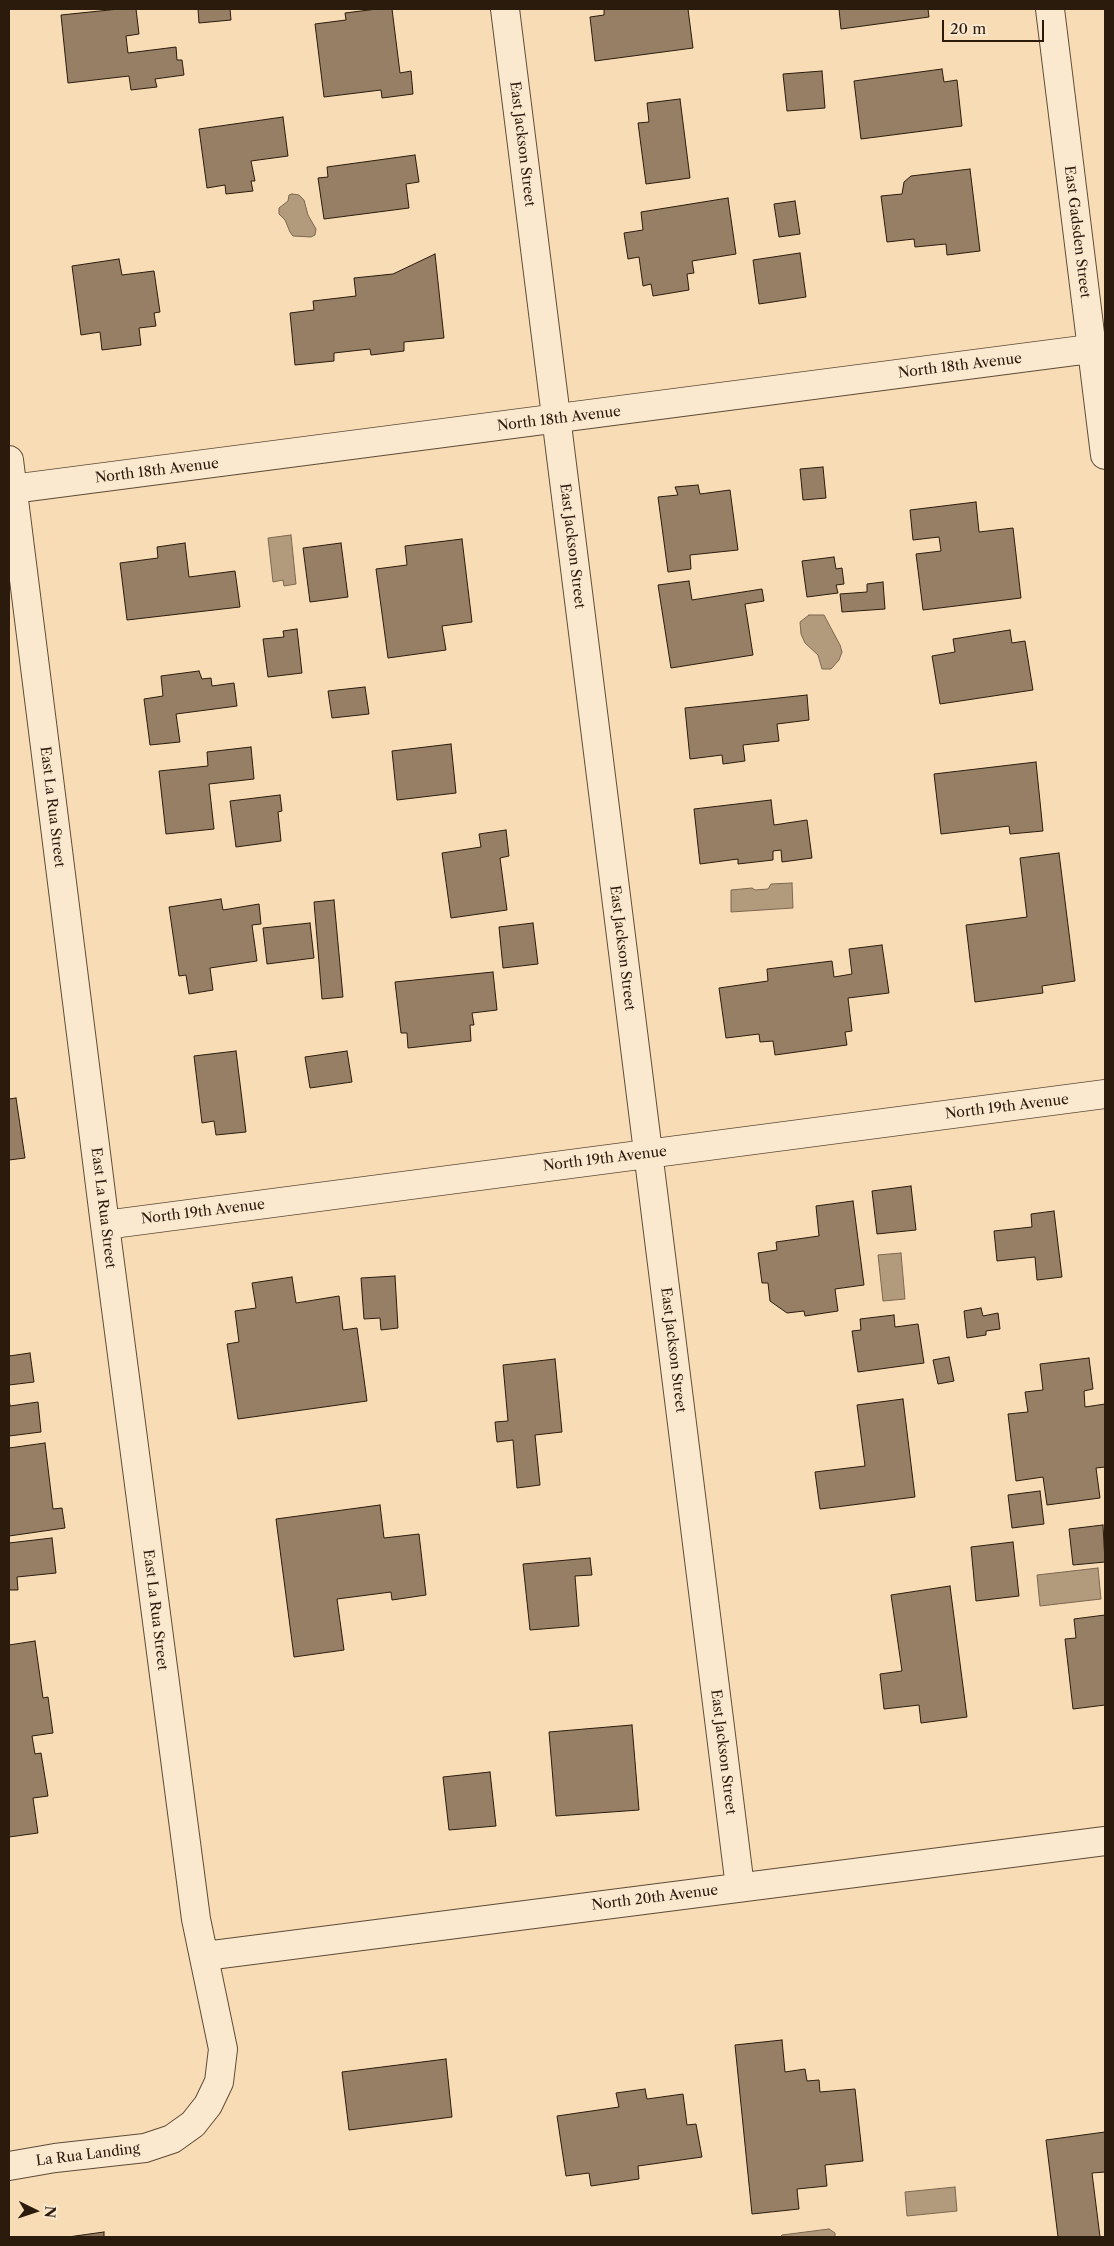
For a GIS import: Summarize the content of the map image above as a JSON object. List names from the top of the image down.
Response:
{
  "streets": {
    "street": [
      "East Jackson Street",
      "East Gadsden Street",
      "North 18th Avenue",
      "East La Rua Street",
      "North 19th Avenue",
      "North 20th Avenue",
      "La Rua Landing"
    ]
  },
  "crossings": [
    ["East Jackson Street", "North 18th Avenue"],
    ["East Jackson Street", "North 19th Avenue"],
    ["East Jackson Street", "North 20th Avenue"],
    ["East Gadsden Street", "North 18th Avenue"],
    ["North 18th Avenue", "East La Rua Street"],
    ["East La Rua Street", "North 19th Avenue"],
    ["East La Rua Street", "North 20th Avenue"],
    ["East La Rua Street", "La Rua Landing"],
    ["North 20th Avenue", "La Rua Landing"]
  ],
  "scale_bar": "20 m",
  "north": "right"
}
